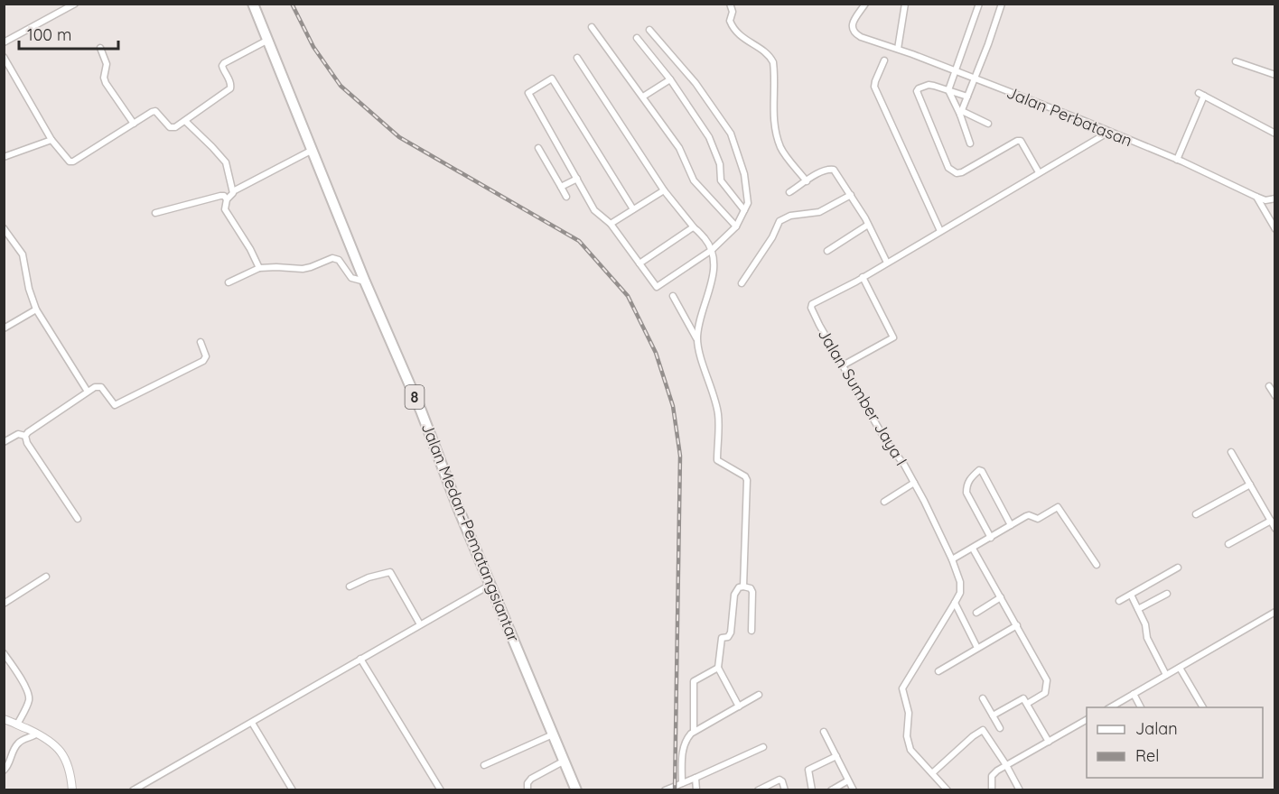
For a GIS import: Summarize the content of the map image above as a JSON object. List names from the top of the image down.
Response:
{
  "streets": {
    "highway": ["8", "Jalan Medan-Pematangsiantar"],
    "street": ["Jalan Perbatasan", "Jalan Sumber Jaya I"]
  },
  "crossings": [
    ["Jalan Perbatasan", "Jalan Sumber Jaya I"]
  ],
  "legend": ["Jalan", "Rel"],
  "scale_bar": "100 m"
}
